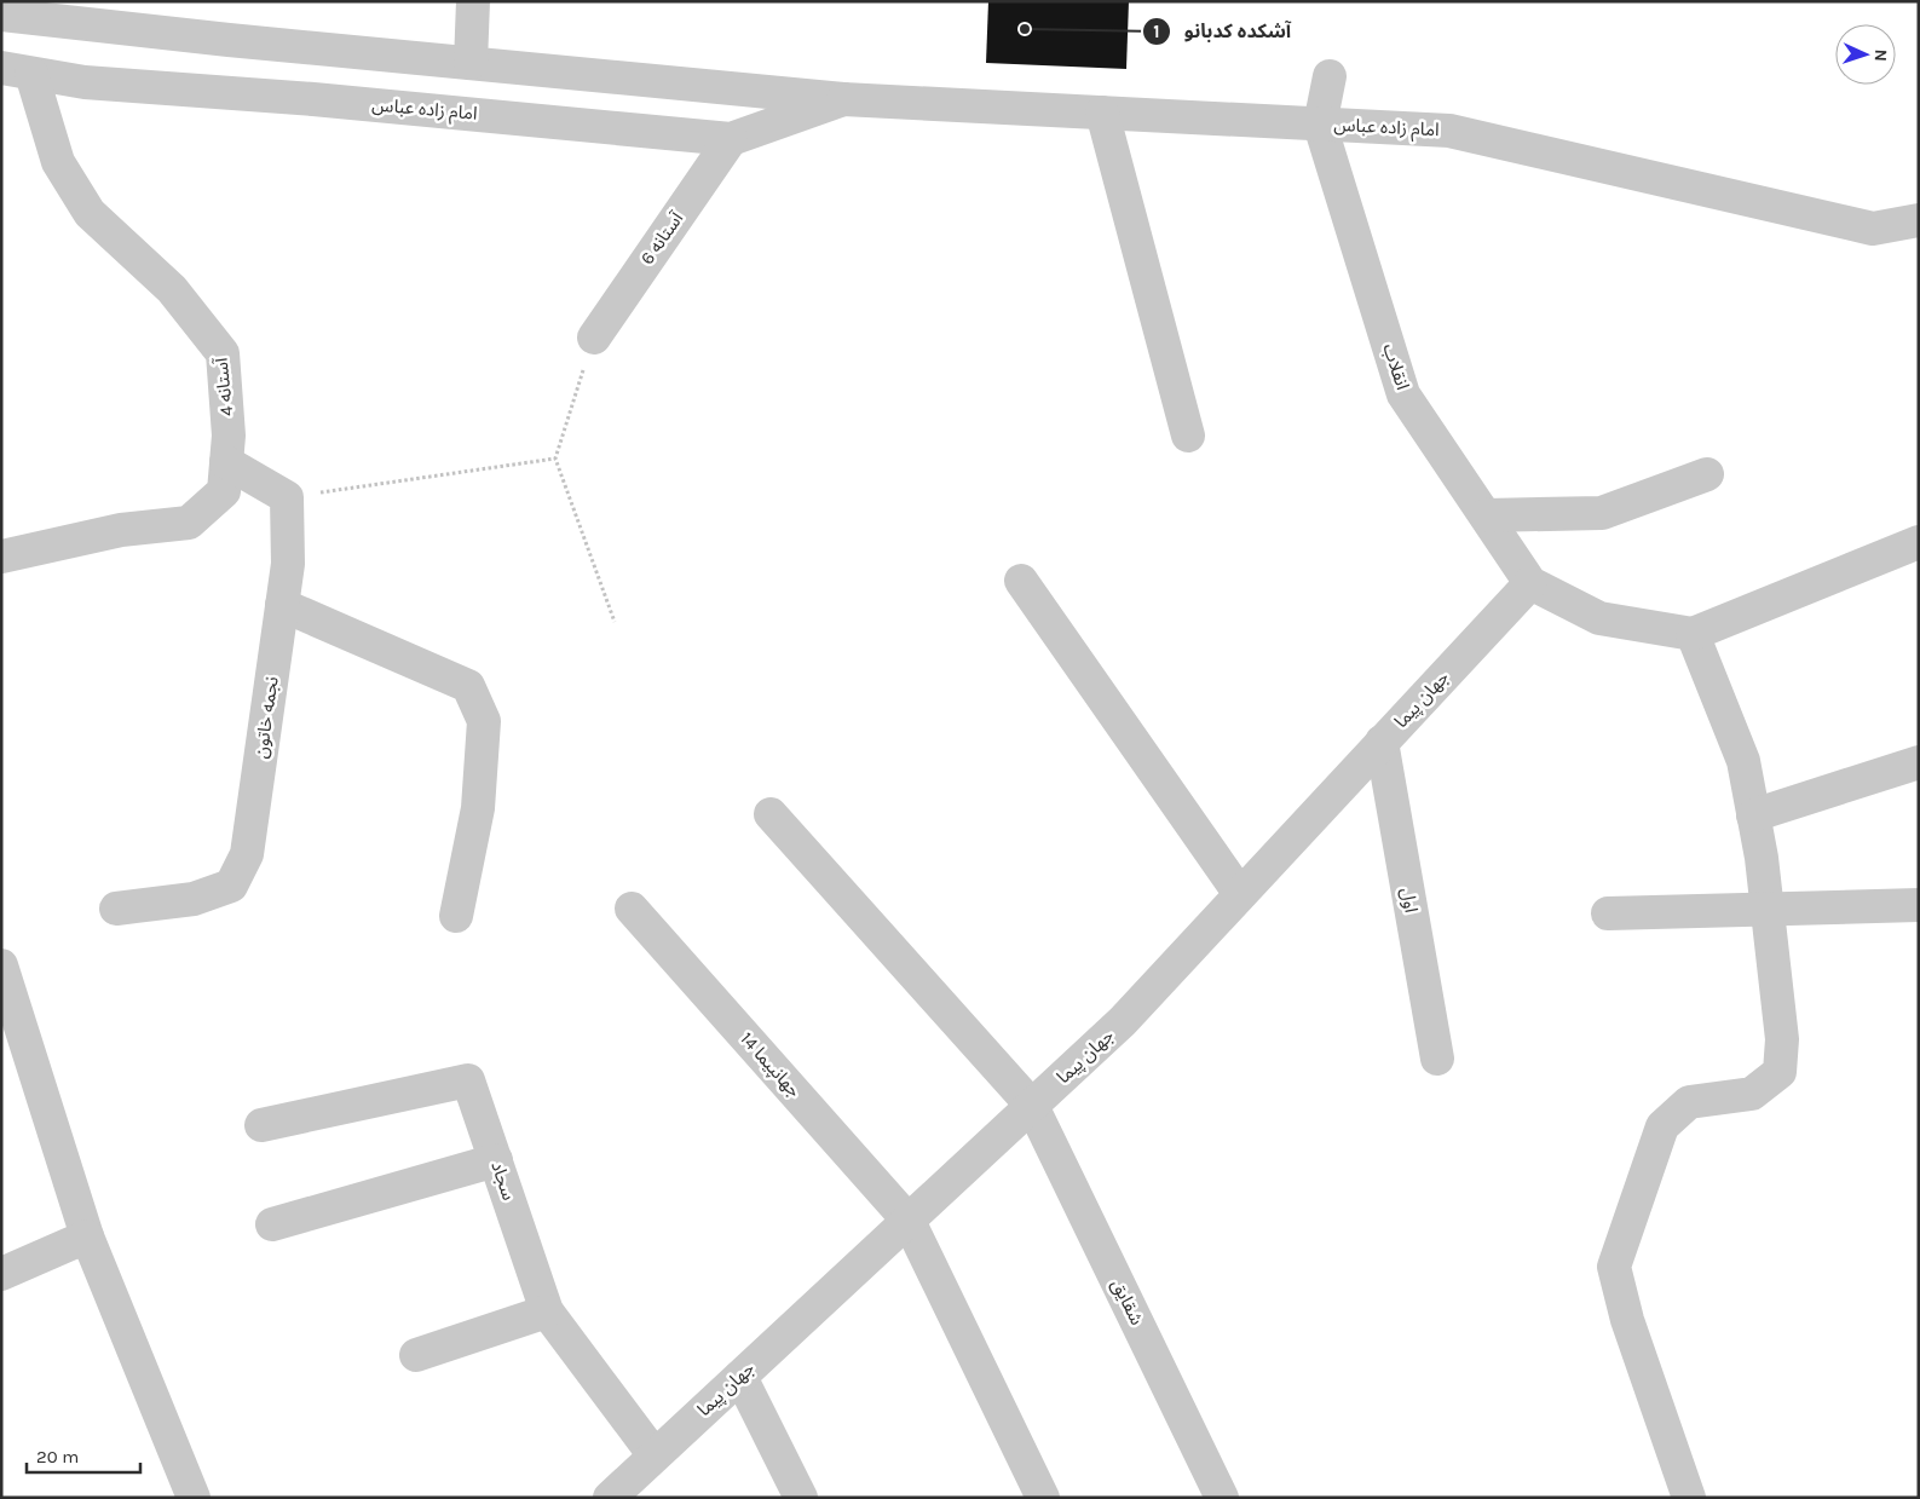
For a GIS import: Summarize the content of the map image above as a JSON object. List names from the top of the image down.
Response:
{
  "streets": {
    "street": [
      "امام زاده عباس",
      "آستانه 6",
      "انقلاب",
      "آستانه 4",
      "جهان پیما",
      "نجمه خاتون",
      "اول",
      "جهانپیما 14",
      "سجاد",
      "شقایق"
    ]
  },
  "crossings": [
    ["امام زاده عباس", "آستانه 6"],
    ["امام زاده عباس", "انقلاب"],
    ["امام زاده عباس", "آستانه 4"],
    ["انقلاب", "جهان پیما"],
    ["جهان پیما", "اول"],
    ["جهان پیما", "جهانپیما 14"],
    ["جهان پیما", "سجاد"],
    ["جهان پیما", "شقایق"]
  ],
  "places": ["آشکده کدبانو"],
  "scale_bar": "20 m",
  "north": "right"
}
